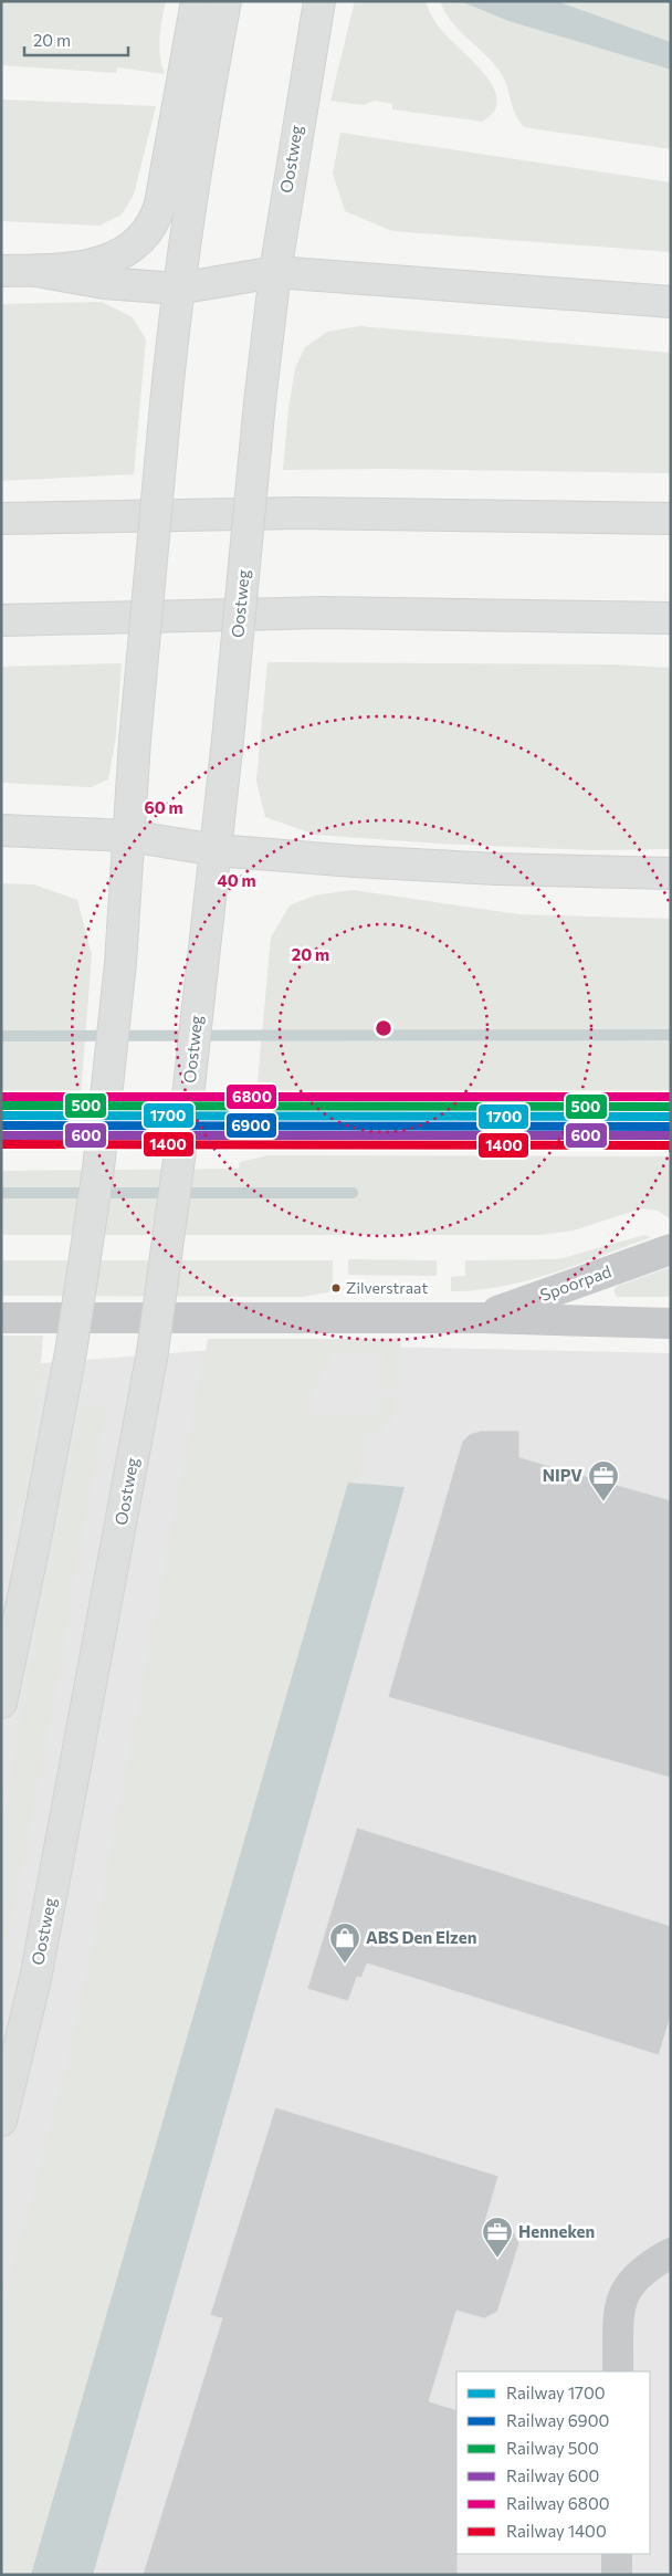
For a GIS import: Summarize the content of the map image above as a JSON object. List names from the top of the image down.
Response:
{
  "streets": {
    "main road": ["Oostweg"],
    "street": ["Spoorpad"]
  },
  "places": {
    "other": ["Zilverstraat"],
    "office": ["NIPV", "Henneken"],
    "shop": ["ABS Den Elzen"]
  },
  "lines": [
    "rail line 6800",
    "rail line 500",
    "rail line 1700",
    "rail line 6900",
    "rail line 600",
    "rail line 1400"
  ],
  "legend": [
    "Railway 1700",
    "Railway 6900",
    "Railway 500",
    "Railway 600",
    "Railway 6800",
    "Railway 1400"
  ],
  "scale_bar": "20 m",
  "rings": ["60 m", "40 m", "20 m"]
}
